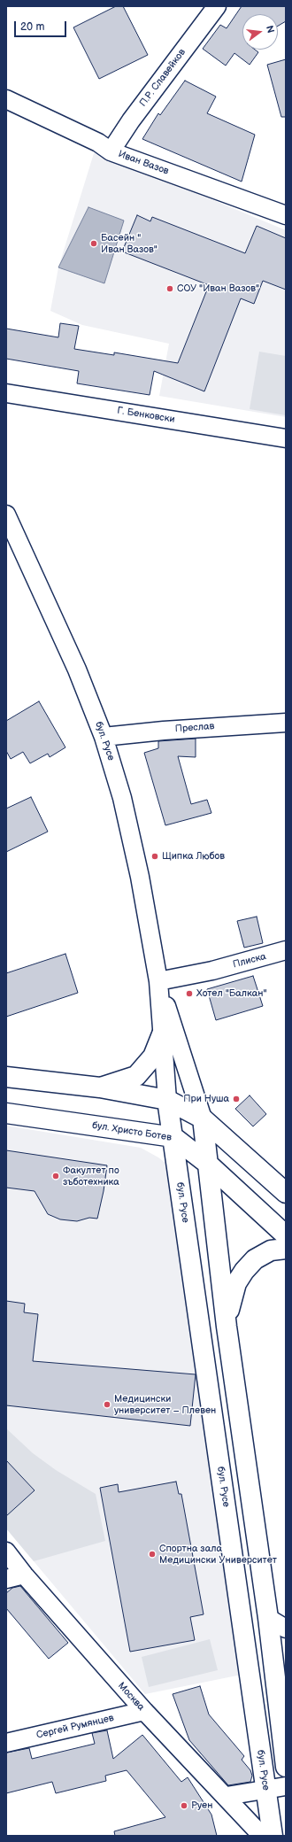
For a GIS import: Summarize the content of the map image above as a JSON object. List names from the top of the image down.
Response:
{
  "streets": {
    "main road": ["бул. Русе", "бул. Христо Ботев"],
    "street": [
      "П.Р. Славейков",
      "Иван Вазов",
      "Г. Бенковски",
      "Преслав",
      "Плиска",
      "Москва",
      "Сергей Румянцев"
    ]
  },
  "crossings": [
    ["П.Р. Славейков", "Иван Вазов"],
    ["Преслав", "бул. Русе"],
    ["бул. Русе", "Плиска"],
    ["бул. Русе", "бул. Христо Ботев"],
    ["Москва", "Сергей Румянцев"]
  ],
  "places": [
    "Басейн \" Иван Вазов\"",
    "СОУ \"Иван Вазов\"",
    "Щипка Любов",
    "Хотел \"Балкан\"",
    "При Нуша",
    "Факултет по зъботехника",
    "Медицински университет – Плевен",
    "Спортна зала Медицински Университет",
    "Руен"
  ],
  "scale_bar": "20 m",
  "north": "right"
}
